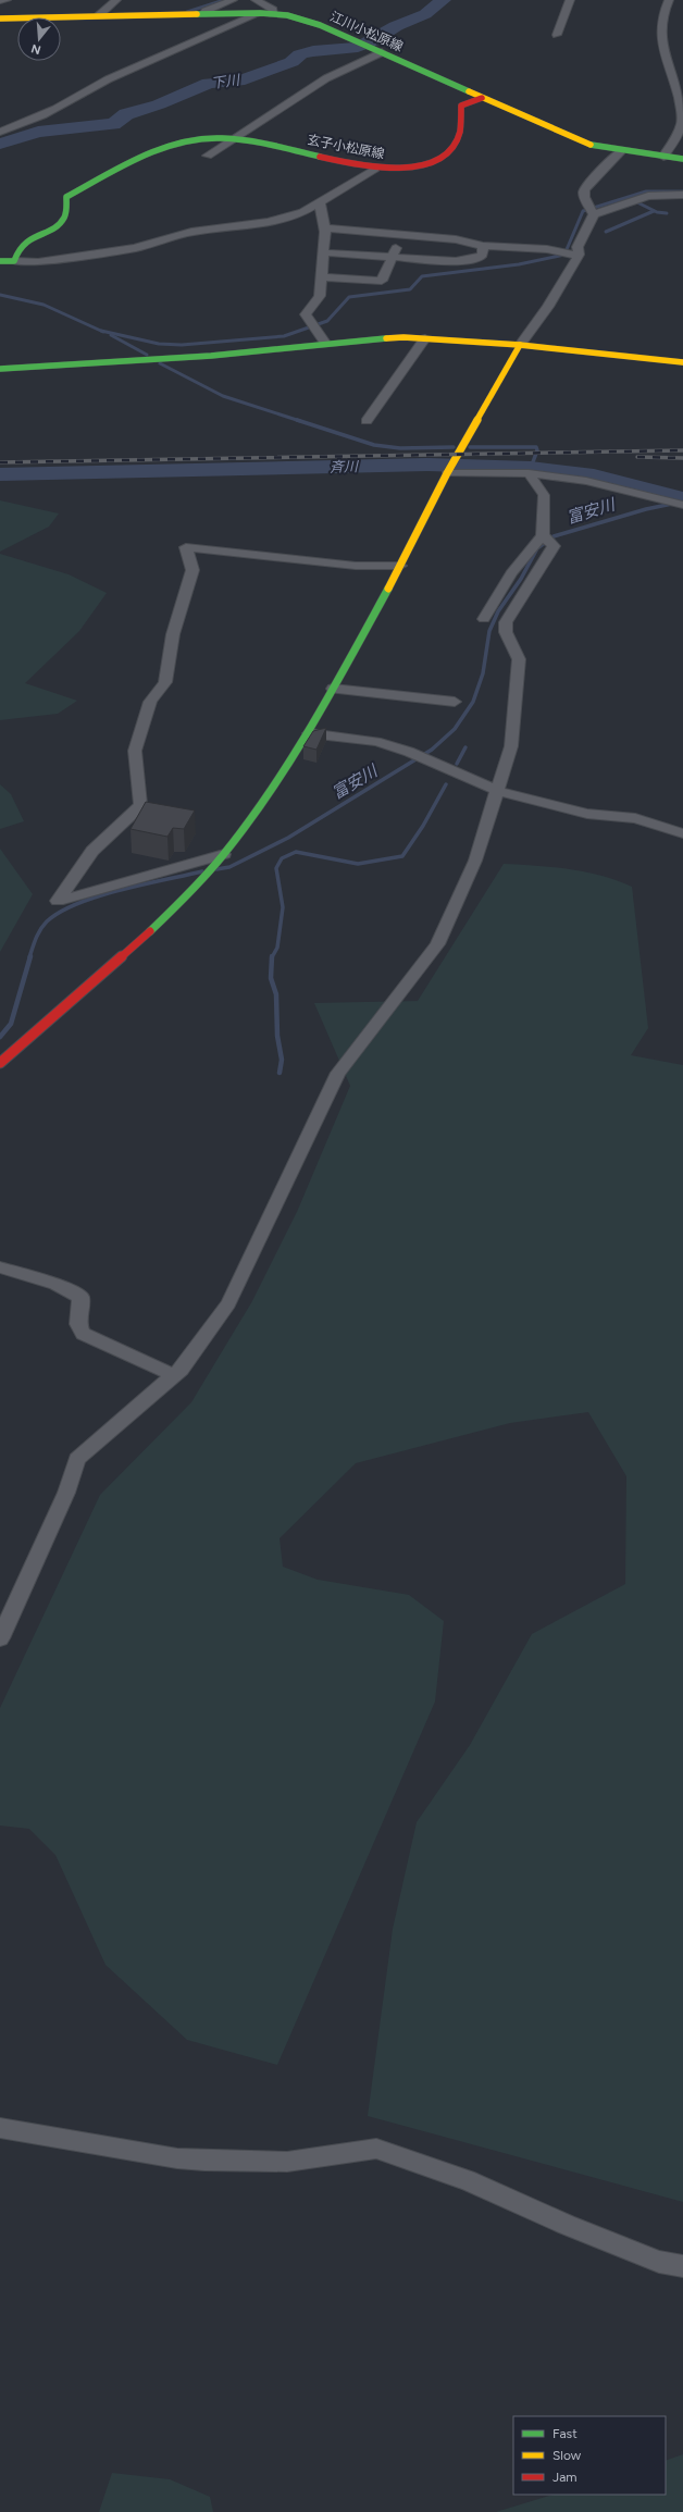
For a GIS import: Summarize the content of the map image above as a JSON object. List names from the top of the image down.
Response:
{
  "streets": {
    "street": ["江川小松原線", "玄子小松原線"]
  },
  "crossings": [
    ["江川小松原線", "玄子小松原線"]
  ],
  "water": ["下川", "斉川", "富安川"],
  "legend": ["Fast", "Slow", "Jam"],
  "north": "bottom"
}
